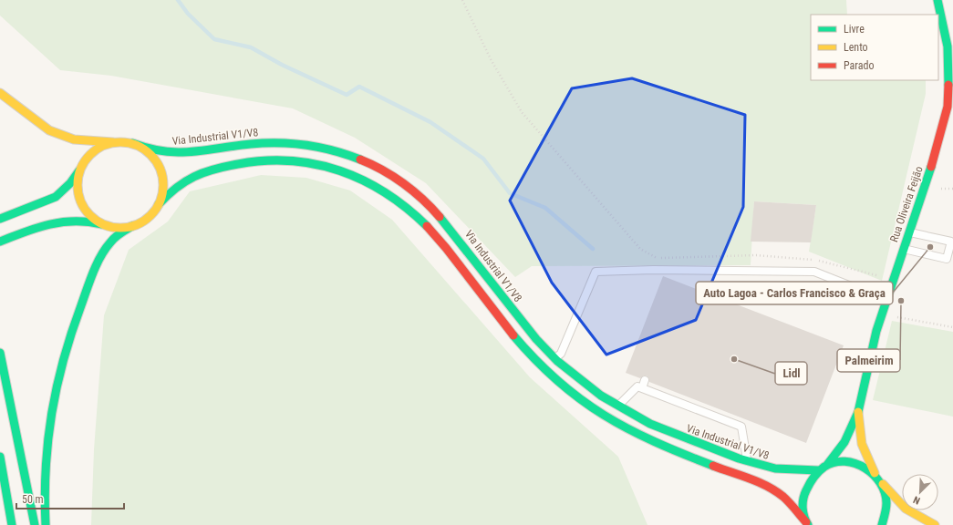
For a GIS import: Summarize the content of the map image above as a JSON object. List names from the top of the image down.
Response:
{
  "streets": {
    "main road": ["Via Industrial V1/V8", "Rua Oliveira Feijão"]
  },
  "places": ["Auto Lagoa - Carlos Francisco & Graça", "Palmeirim", "Lidl"],
  "legend": ["Livre", "Lento", "Parado"],
  "scale_bar": "50 m",
  "north": "bottom left"
}
